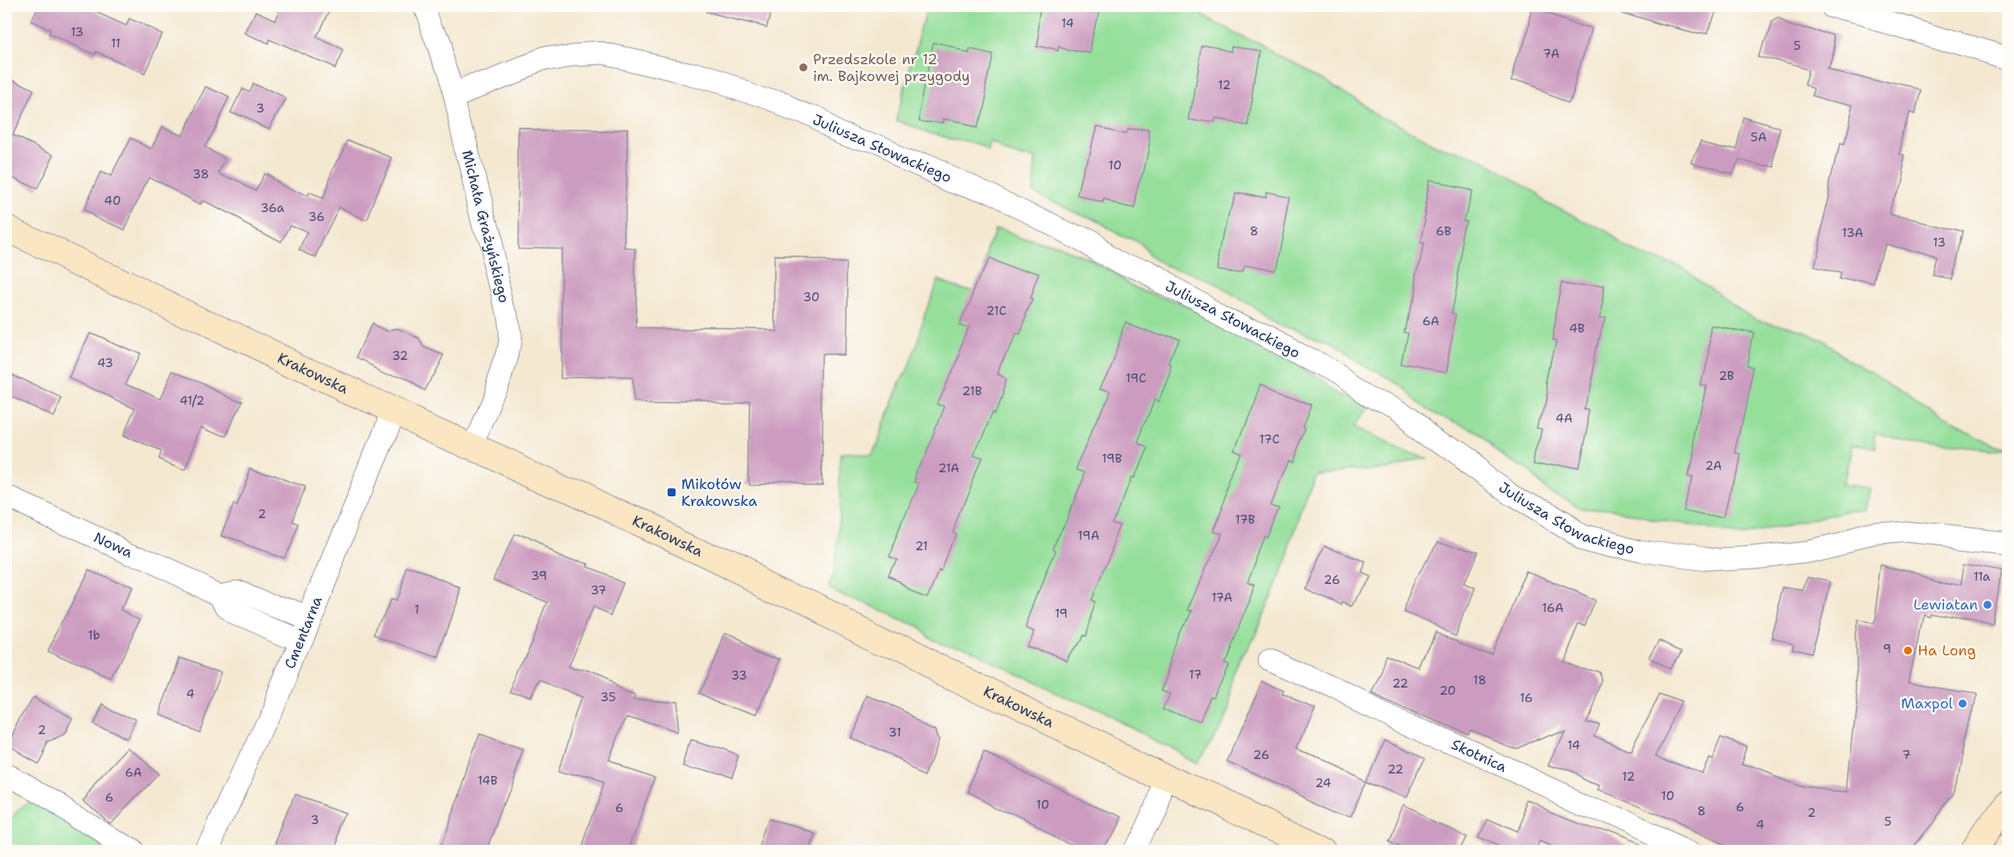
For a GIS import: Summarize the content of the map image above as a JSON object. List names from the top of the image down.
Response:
{
  "streets": {
    "street": [
      "Juliusza Słowackiego",
      "Michała Grażyńskiego",
      "Krakowska",
      "Nowa",
      "Cmentarna",
      "Skotnica"
    ]
  },
  "crossings": [
    ["Juliusza Słowackiego", "Michała Grażyńskiego"],
    ["Michała Grażyńskiego", "Krakowska"],
    ["Krakowska", "Cmentarna"],
    ["Nowa", "Cmentarna"]
  ],
  "places": {
    "other": [
      "Przedszkole nr 12 im. Bajkowej przygody",
      "Lewiatan",
      "Ha Long",
      "Maxpol"
    ],
    "transit": ["Mikołów Krakowska"]
  },
  "house_numbers": [
    "14",
    "13",
    "11",
    "5",
    "7A",
    "12",
    "3",
    "5A",
    "10",
    "38",
    "40",
    "36a",
    "36",
    "8",
    "6B",
    "13A",
    "13",
    "30",
    "21C",
    "6A",
    "4B",
    "32",
    "43",
    "2B",
    "19C",
    "21B",
    "41/2",
    "4A",
    "17C",
    "19B",
    "2A",
    "21A",
    "2",
    "17B",
    "19A",
    "21",
    "39",
    "11a",
    "26",
    "37",
    "17A",
    "16A",
    "1",
    "19",
    "1b",
    "9",
    "17",
    "33",
    "18",
    "22",
    "20",
    "4",
    "35",
    "16",
    "2",
    "31",
    "14",
    "26",
    "7",
    "22",
    "6A",
    "12",
    "14B",
    "24",
    "10",
    "6",
    "10",
    "6",
    "6",
    "8",
    "2",
    "3",
    "5",
    "4"
  ]
}
